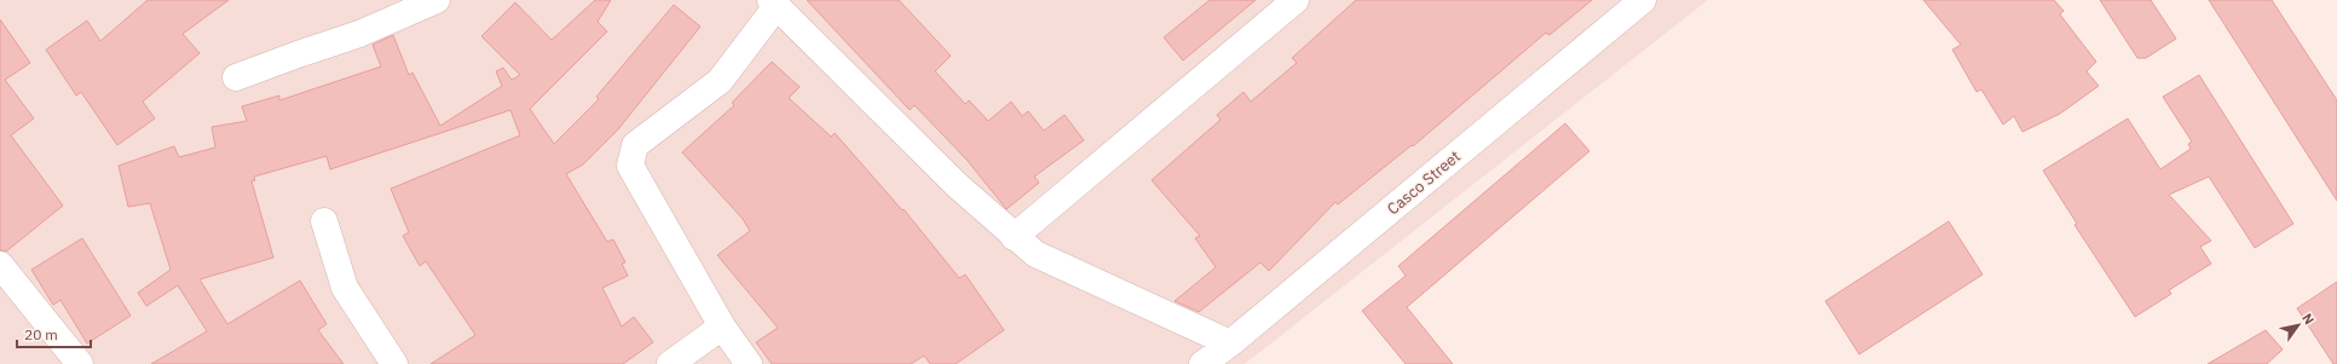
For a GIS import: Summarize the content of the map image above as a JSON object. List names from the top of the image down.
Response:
{
  "streets": {
    "street": ["Casco Street"]
  },
  "scale_bar": "20 m",
  "north": "top right"
}
